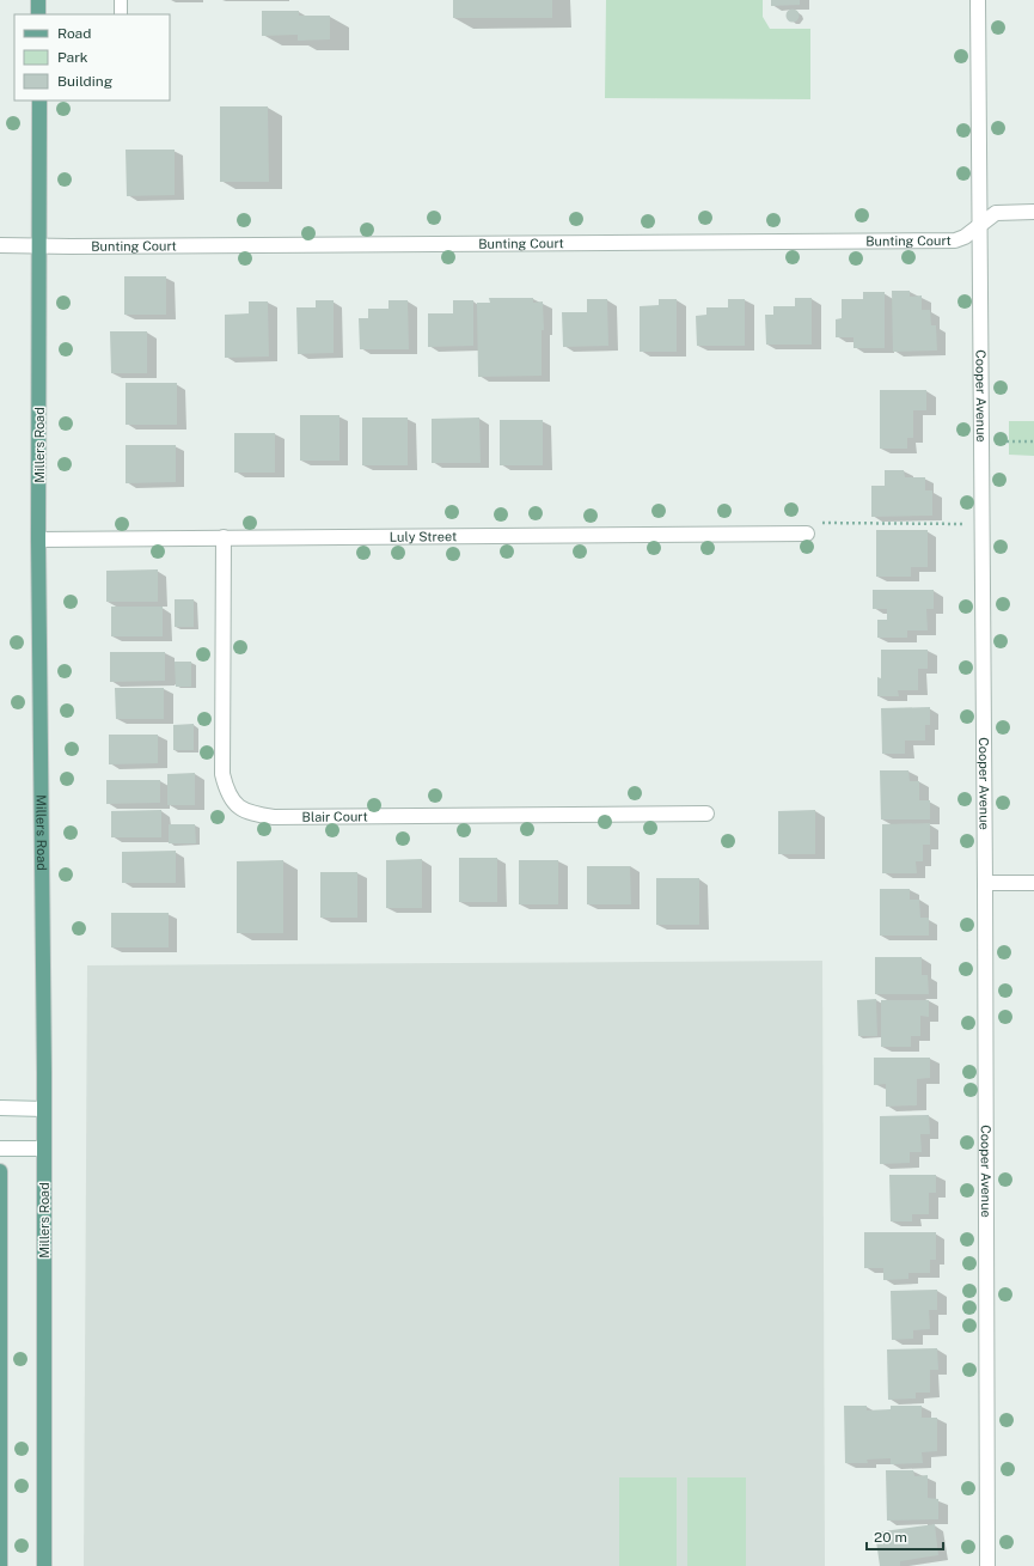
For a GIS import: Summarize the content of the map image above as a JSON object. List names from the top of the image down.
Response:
{
  "streets": {
    "main road": ["Millers Road"],
    "street": [
      "Bunting Court",
      "Cooper Avenue",
      "Luly Street",
      "Blair Court"
    ]
  },
  "crossings": [
    ["Bunting Court", "Cooper Avenue"],
    ["Bunting Court", "Millers Road"],
    ["Millers Road", "Luly Street"],
    ["Luly Street", "Blair Court"]
  ],
  "legend": ["Road", "Park", "Building"],
  "scale_bar": "20 m"
}
